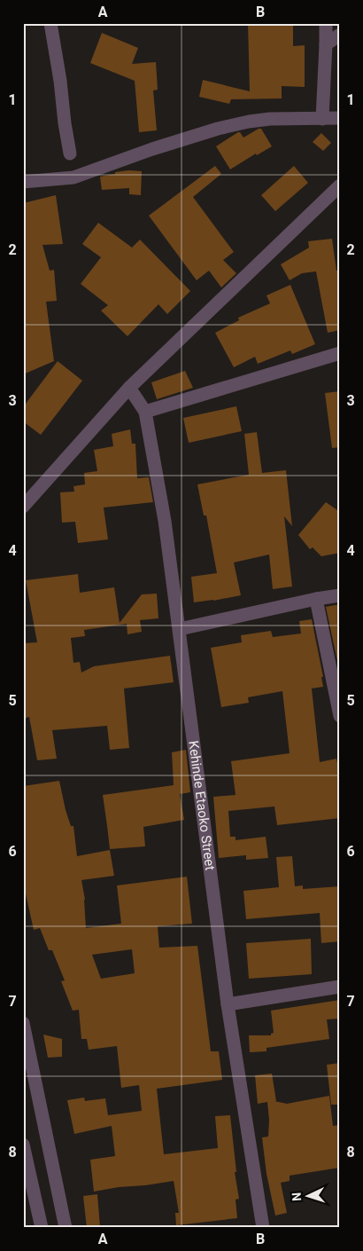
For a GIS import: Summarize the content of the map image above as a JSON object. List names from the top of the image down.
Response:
{
  "streets": {
    "street": ["Kehinde Etaoko Street"]
  },
  "north": "left",
  "grid": {
    "columns": ["A", "B"],
    "rows": [
      "1",
      "2",
      "3",
      "4",
      "5",
      "6",
      "7",
      "8"
    ]
  }
}
